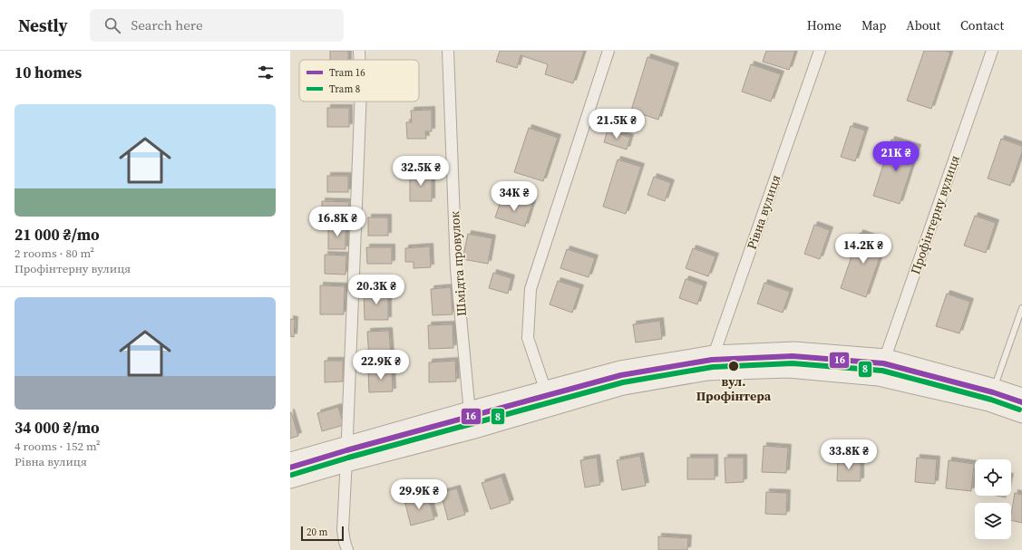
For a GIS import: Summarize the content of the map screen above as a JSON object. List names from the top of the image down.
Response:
{
  "streets": {
    "street": ["Рівна вулиця", "Профінтерну вулиця", "Шмідта провулок"]
  },
  "places": ["вул. Профінтера"],
  "lines": ["tram line 16", "tram line 8"],
  "legend": ["Tram 16", "Tram 8"],
  "scale_bar": "20 m",
  "page": {
    "header": "Nestly",
    "search": "Search here",
    "nav": [
      "Home",
      "Map",
      "About",
      "Contact"
    ],
    "heading": "10 homes",
    "list": [
      {
        "name": "21 000 ₴/mo",
        "note": "2 rooms · 80 m² · Профінтерну вулиця"
      },
      {
        "name": "34 000 ₴/mo",
        "note": "4 rooms · 152 m² · Рівна вулиця"
      }
    ],
    "price": [
      "21.5K ₴",
      "21K ₴",
      "32.5K ₴",
      "34K ₴",
      "16.8K ₴",
      "14.2K ₴",
      "20.3K ₴",
      "22.9K ₴",
      "33.8K ₴",
      "29.9K ₴"
    ],
    "scale": "20 m"
  }
}
